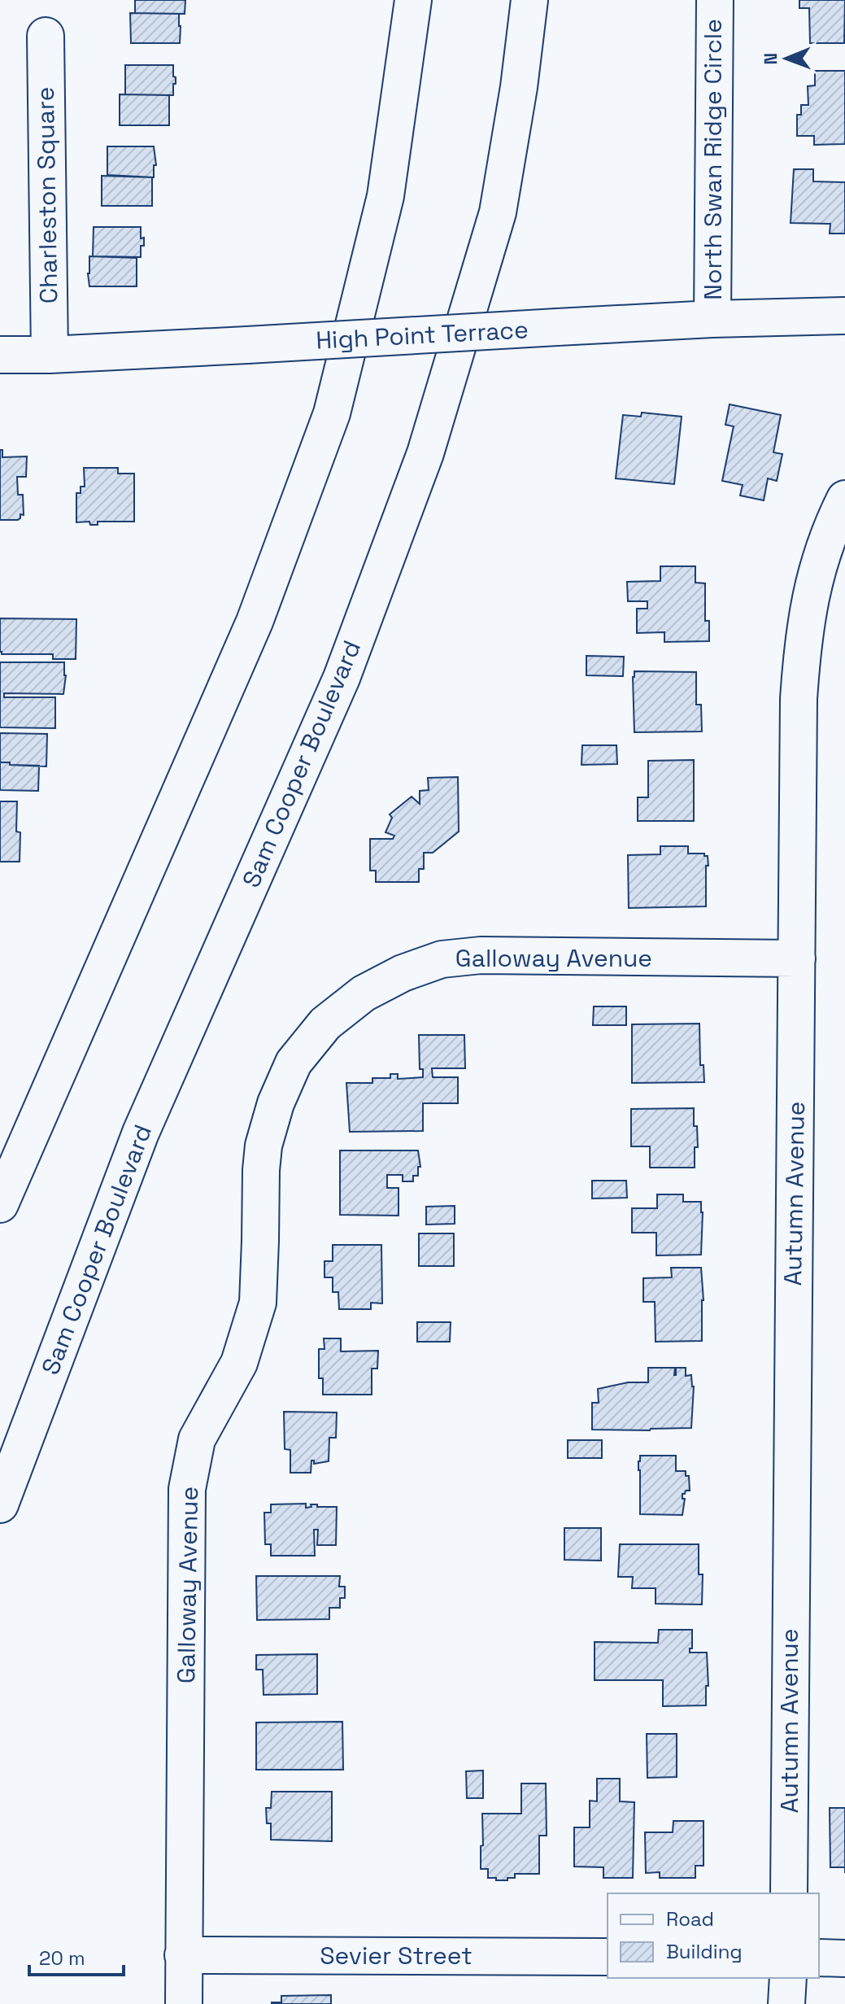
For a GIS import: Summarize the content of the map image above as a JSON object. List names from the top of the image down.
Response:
{
  "streets": {
    "main road": [
      "North Swan Ridge Circle",
      "Charleston Square",
      "High Point Terrace",
      "Sam Cooper Boulevard",
      "Galloway Avenue",
      "Autumn Avenue",
      "Sevier Street"
    ]
  },
  "crossings": [
    ["North Swan Ridge Circle", "High Point Terrace"],
    ["Charleston Square", "High Point Terrace"],
    ["Galloway Avenue", "Autumn Avenue"],
    ["Galloway Avenue", "Sevier Street"]
  ],
  "legend": ["Road", "Building"],
  "scale_bar": "20 m",
  "north": "left"
}
